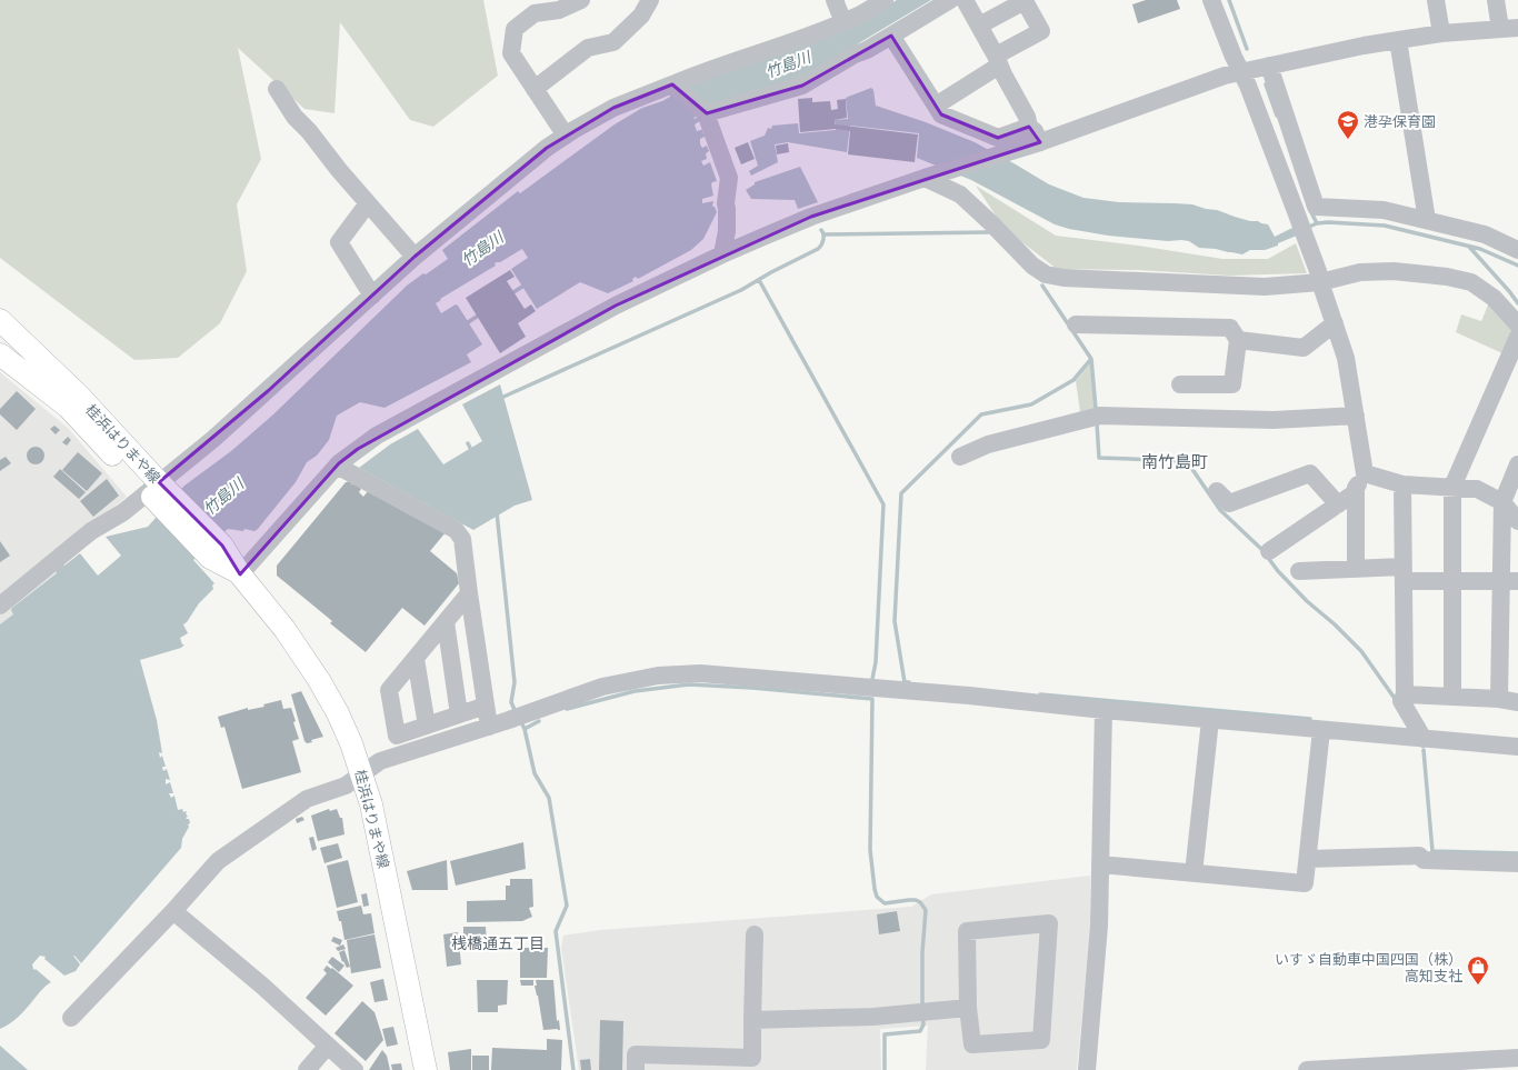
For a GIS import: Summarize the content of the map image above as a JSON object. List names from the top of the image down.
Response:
{
  "streets": {
    "main road": ["桂浜はりまや線"]
  },
  "districts": ["南竹島町", "桟橋通五丁目"],
  "water": ["竹島川"],
  "places": {
    "school or university": ["港孕保育園"],
    "shop": ["いすゞ自動車中国四国（株） 高知支社"]
  }
}
